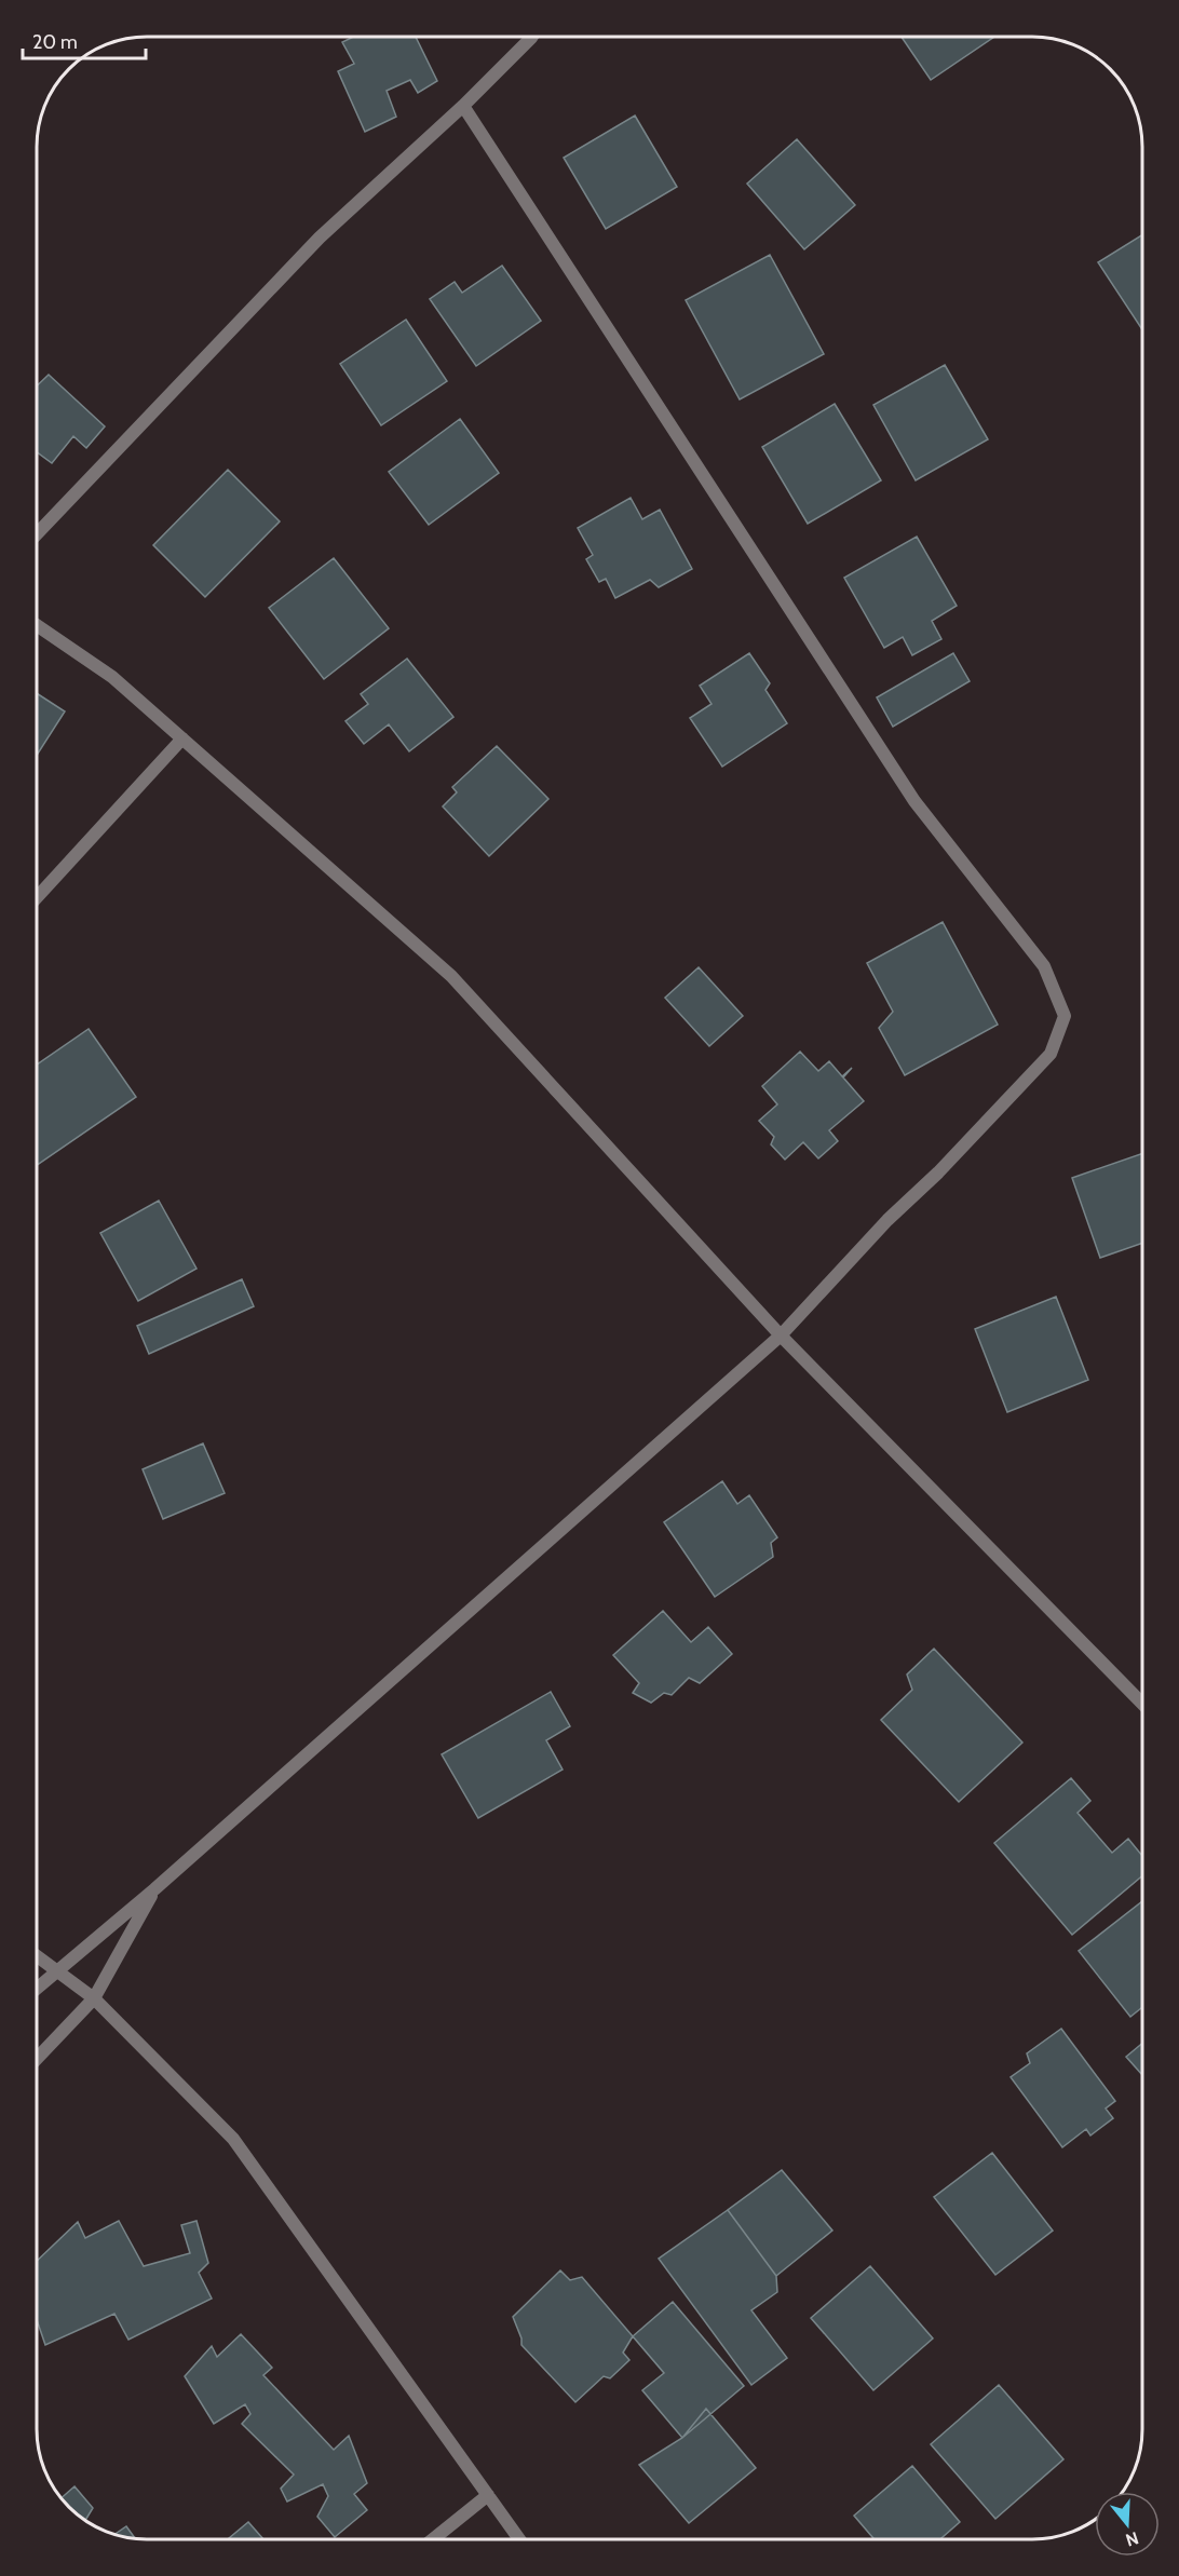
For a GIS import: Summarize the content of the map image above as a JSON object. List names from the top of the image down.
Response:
{
  "scale_bar": "20 m",
  "north": "bottom"
}
